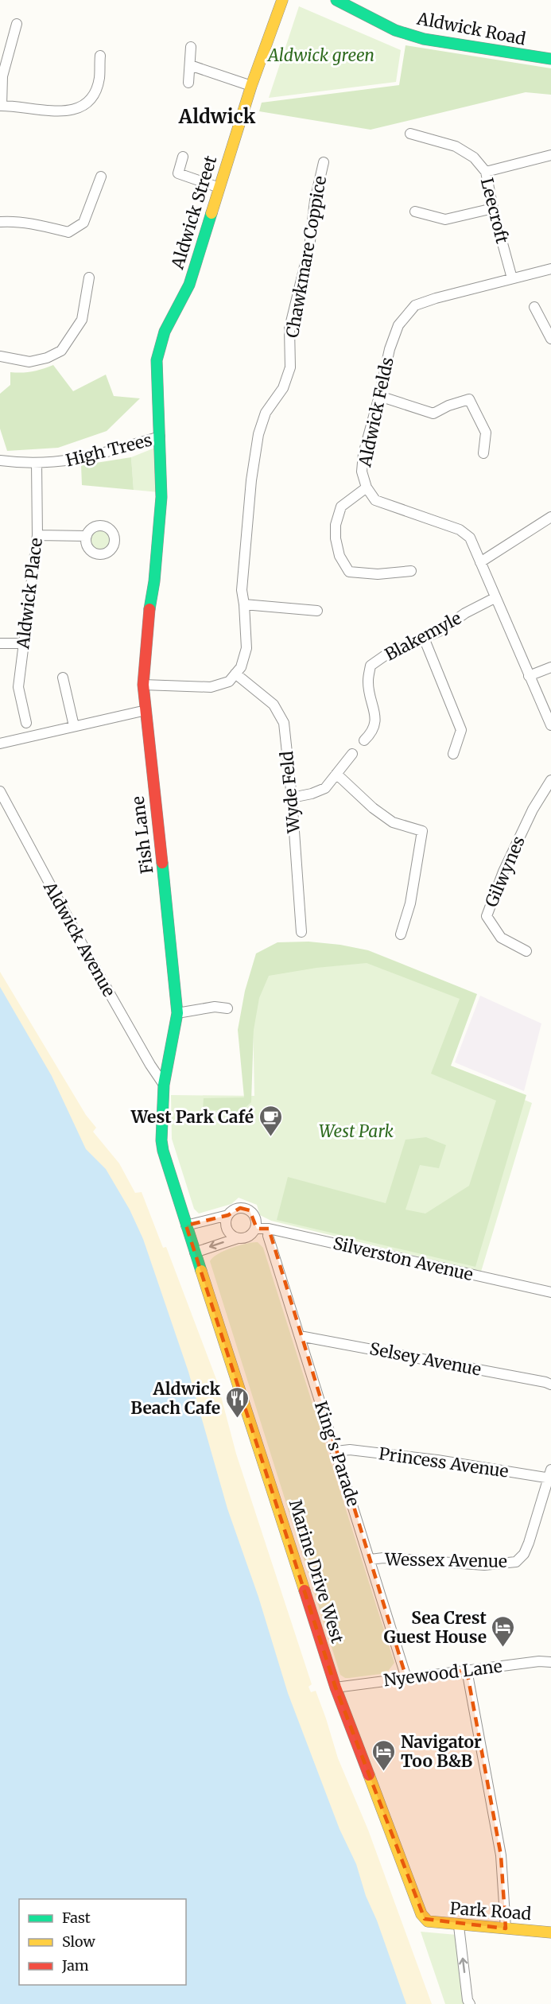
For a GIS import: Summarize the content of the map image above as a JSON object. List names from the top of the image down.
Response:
{
  "streets": {
    "street": [
      "Aldwick Road",
      "Leecroft",
      "Aldwick Street",
      "Chawkmare Coppice",
      "Aldwick Felds",
      "High Trees",
      "Aldwick Place",
      "Blakemyle",
      "Wyde Feld",
      "Fish Lane",
      "Gilwynes",
      "Aldwick Avenue",
      "Silverston Avenue",
      "Selsey Avenue",
      "King's Parade",
      "Princess Avenue",
      "Wessex Avenue",
      "Marine Drive West",
      "Nyewood Lane",
      "Park Road"
    ]
  },
  "crossings": [
    ["Leecroft", "Aldwick Felds"],
    ["Aldwick Street", "High Trees"],
    ["Aldwick Street", "Fish Lane"],
    ["Chawkmare Coppice", "Wyde Feld"],
    ["Aldwick Felds", "Blakemyle"],
    ["High Trees", "Aldwick Place"],
    ["High Trees", "Fish Lane"],
    ["Fish Lane", "Aldwick Avenue"],
    ["Fish Lane", "Marine Drive West"],
    ["Silverston Avenue", "King's Parade"],
    ["Silverston Avenue", "Marine Drive West"],
    ["Selsey Avenue", "King's Parade"],
    ["King's Parade", "Princess Avenue"],
    ["King's Parade", "Wessex Avenue"],
    ["King's Parade", "Nyewood Lane"],
    ["Princess Avenue", "Wessex Avenue"],
    ["Marine Drive West", "Nyewood Lane"],
    ["Marine Drive West", "Park Road"]
  ],
  "districts": ["Aldwick"],
  "parks": ["Aldwick green", "West Park"],
  "places": {
    "cafe": ["West Park Café"],
    "restaurant": ["Aldwick Beach Cafe"],
    "hotel": ["Sea Crest Guest House", "Navigator Too B&B"]
  },
  "legend": ["Fast", "Slow", "Jam"]
}
